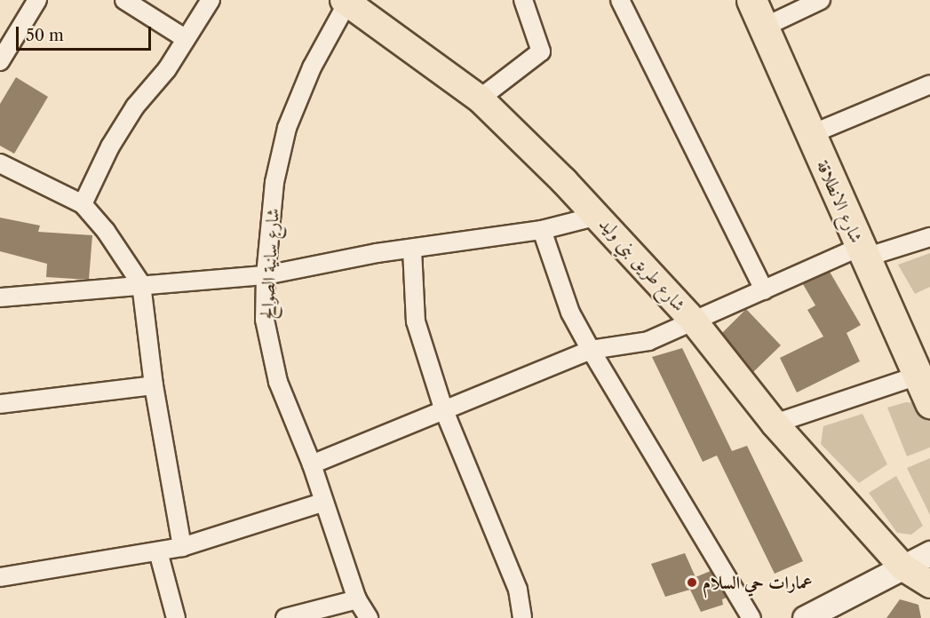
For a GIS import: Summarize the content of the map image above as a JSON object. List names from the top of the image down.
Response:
{
  "streets": {
    "highway": ["شارع الانطلاقة"],
    "main road": ["شارع طريق بني وليد"],
    "street": ["شارع سانية الصوالح"]
  },
  "crossings": [
    ["شارع سانية الصوالح", "شارع طريق بني وليد"]
  ],
  "places": ["عمارات حي السلام"],
  "scale_bar": "50 m"
}
